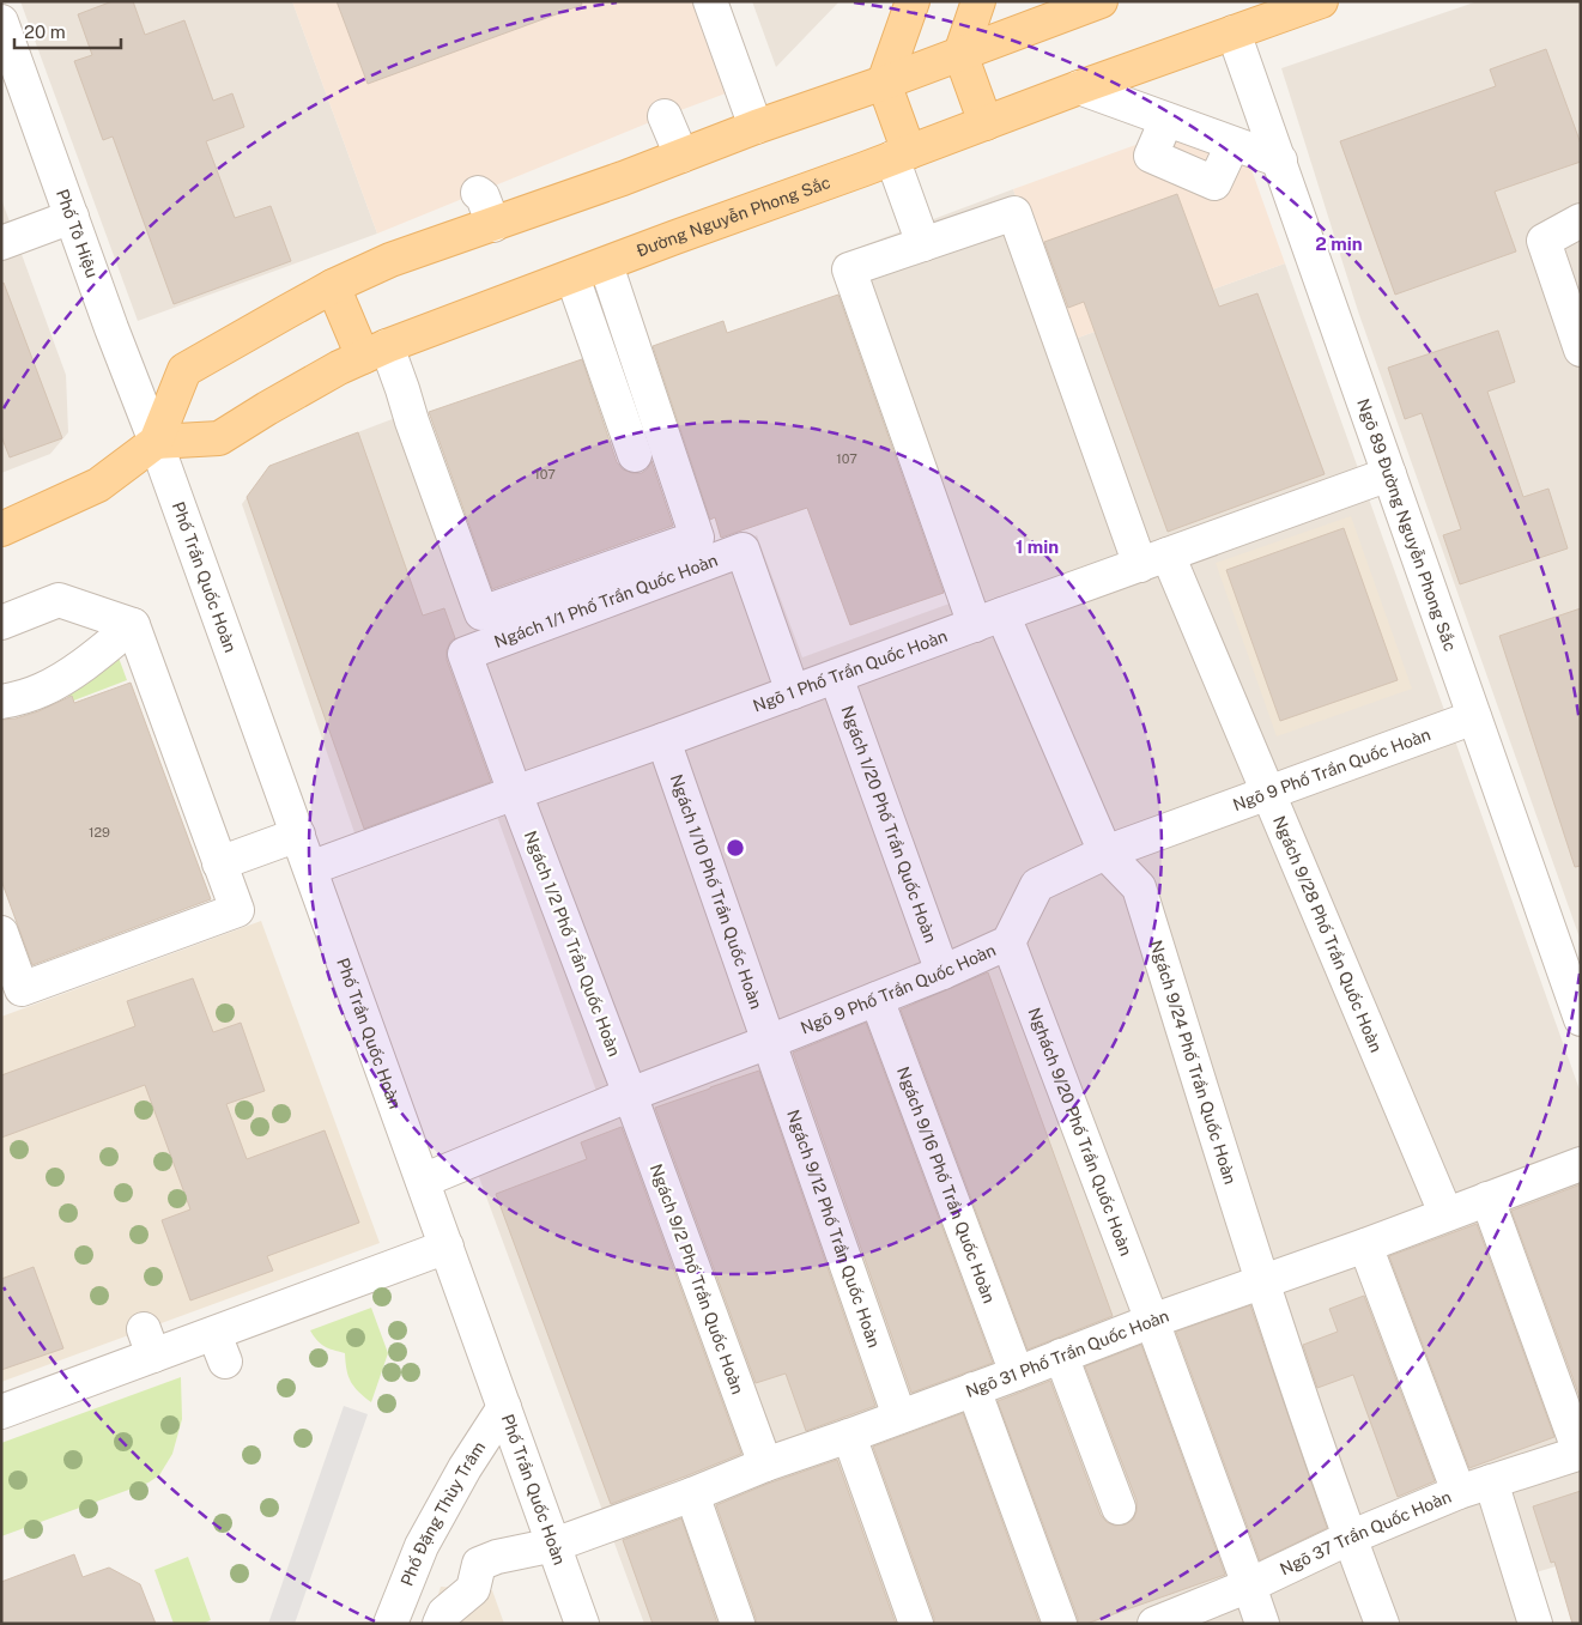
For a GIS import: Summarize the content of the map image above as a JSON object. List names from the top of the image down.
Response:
{
  "streets": {
    "main road": ["Đường Nguyễn Phong Sắc"],
    "street": [
      "Phố Tô Hiệu",
      "Ngõ 89 Đường Nguyễn Phong Sắc",
      "Phố Trần Quốc Hoàn",
      "Ngách 1/1 Phố Trần Quốc Hoàn",
      "Ngõ 1 Phố Trần Quốc Hoàn",
      "Ngõ 9 Phố Trần Quốc Hoàn",
      "Ngách 1/20 Phố Trần Quốc Hoàn",
      "Ngách 1/10 Phố Trần Quốc Hoàn",
      "Ngách 9/28 Phố Trần Quốc Hoàn",
      "Ngách 1/2 Phố Trần Quốc Hoàn",
      "Ngách 9/24 Phố Trần Quốc Hoàn",
      "Nghách 9/20 Phố Trần Quốc Hoàn",
      "Ngách 9/16 Phố Trần Quốc Hoàn",
      "Ngách 9/12 Phố Trần Quốc Hoàn",
      "Ngách 9/2 Phố Trần Quốc Hoàn",
      "Ngõ 31 Phố Trần Quốc Hoàn",
      "Phố Đặng Thùy Trâm",
      "Ngõ 37 Trần Quốc Hoàn"
    ]
  },
  "crossings": [
    ["Đường Nguyễn Phong Sắc", "Phố Tô Hiệu"],
    ["Đường Nguyễn Phong Sắc", "Ngõ 89 Đường Nguyễn Phong Sắc"],
    ["Đường Nguyễn Phong Sắc", "Phố Trần Quốc Hoàn"],
    ["Phố Tô Hiệu", "Phố Trần Quốc Hoàn"],
    ["Ngõ 89 Đường Nguyễn Phong Sắc", "Ngõ 1 Phố Trần Quốc Hoàn"],
    ["Ngõ 89 Đường Nguyễn Phong Sắc", "Ngõ 9 Phố Trần Quốc Hoàn"],
    ["Phố Trần Quốc Hoàn", "Ngõ 1 Phố Trần Quốc Hoàn"],
    ["Phố Trần Quốc Hoàn", "Ngõ 9 Phố Trần Quốc Hoàn"],
    ["Phố Trần Quốc Hoàn", "Ngõ 31 Phố Trần Quốc Hoàn"],
    ["Phố Trần Quốc Hoàn", "Phố Đặng Thùy Trâm"],
    ["Ngách 1/1 Phố Trần Quốc Hoàn", "Ngõ 1 Phố Trần Quốc Hoàn"],
    ["Ngách 1/1 Phố Trần Quốc Hoàn", "Ngách 1/2 Phố Trần Quốc Hoàn"],
    ["Ngõ 1 Phố Trần Quốc Hoàn", "Ngách 1/20 Phố Trần Quốc Hoàn"],
    ["Ngõ 1 Phố Trần Quốc Hoàn", "Ngách 1/10 Phố Trần Quốc Hoàn"],
    ["Ngõ 1 Phố Trần Quốc Hoàn", "Ngách 9/28 Phố Trần Quốc Hoàn"],
    ["Ngõ 1 Phố Trần Quốc Hoàn", "Ngách 1/2 Phố Trần Quốc Hoàn"],
    ["Ngõ 1 Phố Trần Quốc Hoàn", "Ngách 9/24 Phố Trần Quốc Hoàn"],
    ["Ngõ 9 Phố Trần Quốc Hoàn", "Ngách 1/20 Phố Trần Quốc Hoàn"],
    ["Ngõ 9 Phố Trần Quốc Hoàn", "Ngách 1/10 Phố Trần Quốc Hoàn"],
    ["Ngõ 9 Phố Trần Quốc Hoàn", "Ngách 9/28 Phố Trần Quốc Hoàn"],
    ["Ngõ 9 Phố Trần Quốc Hoàn", "Ngách 1/2 Phố Trần Quốc Hoàn"],
    ["Ngõ 9 Phố Trần Quốc Hoàn", "Ngách 9/24 Phố Trần Quốc Hoàn"],
    ["Ngõ 9 Phố Trần Quốc Hoàn", "Nghách 9/20 Phố Trần Quốc Hoàn"],
    ["Ngõ 9 Phố Trần Quốc Hoàn", "Ngách 9/16 Phố Trần Quốc Hoàn"],
    ["Ngõ 9 Phố Trần Quốc Hoàn", "Ngách 9/12 Phố Trần Quốc Hoàn"],
    ["Ngõ 9 Phố Trần Quốc Hoàn", "Ngách 9/2 Phố Trần Quốc Hoàn"],
    ["Ngách 1/10 Phố Trần Quốc Hoàn", "Ngách 9/12 Phố Trần Quốc Hoàn"],
    ["Ngách 9/28 Phố Trần Quốc Hoàn", "Ngách 9/24 Phố Trần Quốc Hoàn"],
    ["Ngách 9/28 Phố Trần Quốc Hoàn", "Ngõ 31 Phố Trần Quốc Hoàn"],
    ["Ngách 1/2 Phố Trần Quốc Hoàn", "Ngách 9/2 Phố Trần Quốc Hoàn"],
    ["Ngách 9/24 Phố Trần Quốc Hoàn", "Ngõ 31 Phố Trần Quốc Hoàn"],
    ["Ngách 9/24 Phố Trần Quốc Hoàn", "Ngõ 37 Trần Quốc Hoàn"],
    ["Nghách 9/20 Phố Trần Quốc Hoàn", "Ngõ 31 Phố Trần Quốc Hoàn"],
    ["Nghách 9/20 Phố Trần Quốc Hoàn", "Ngõ 37 Trần Quốc Hoàn"],
    ["Ngách 9/16 Phố Trần Quốc Hoàn", "Ngõ 31 Phố Trần Quốc Hoàn"],
    ["Ngách 9/12 Phố Trần Quốc Hoàn", "Ngõ 31 Phố Trần Quốc Hoàn"],
    ["Ngách 9/2 Phố Trần Quốc Hoàn", "Ngõ 31 Phố Trần Quốc Hoàn"]
  ],
  "house_numbers": ["107", "107", "129"],
  "scale_bar": "20 m",
  "rings": ["2 min", "1 min"]
}
